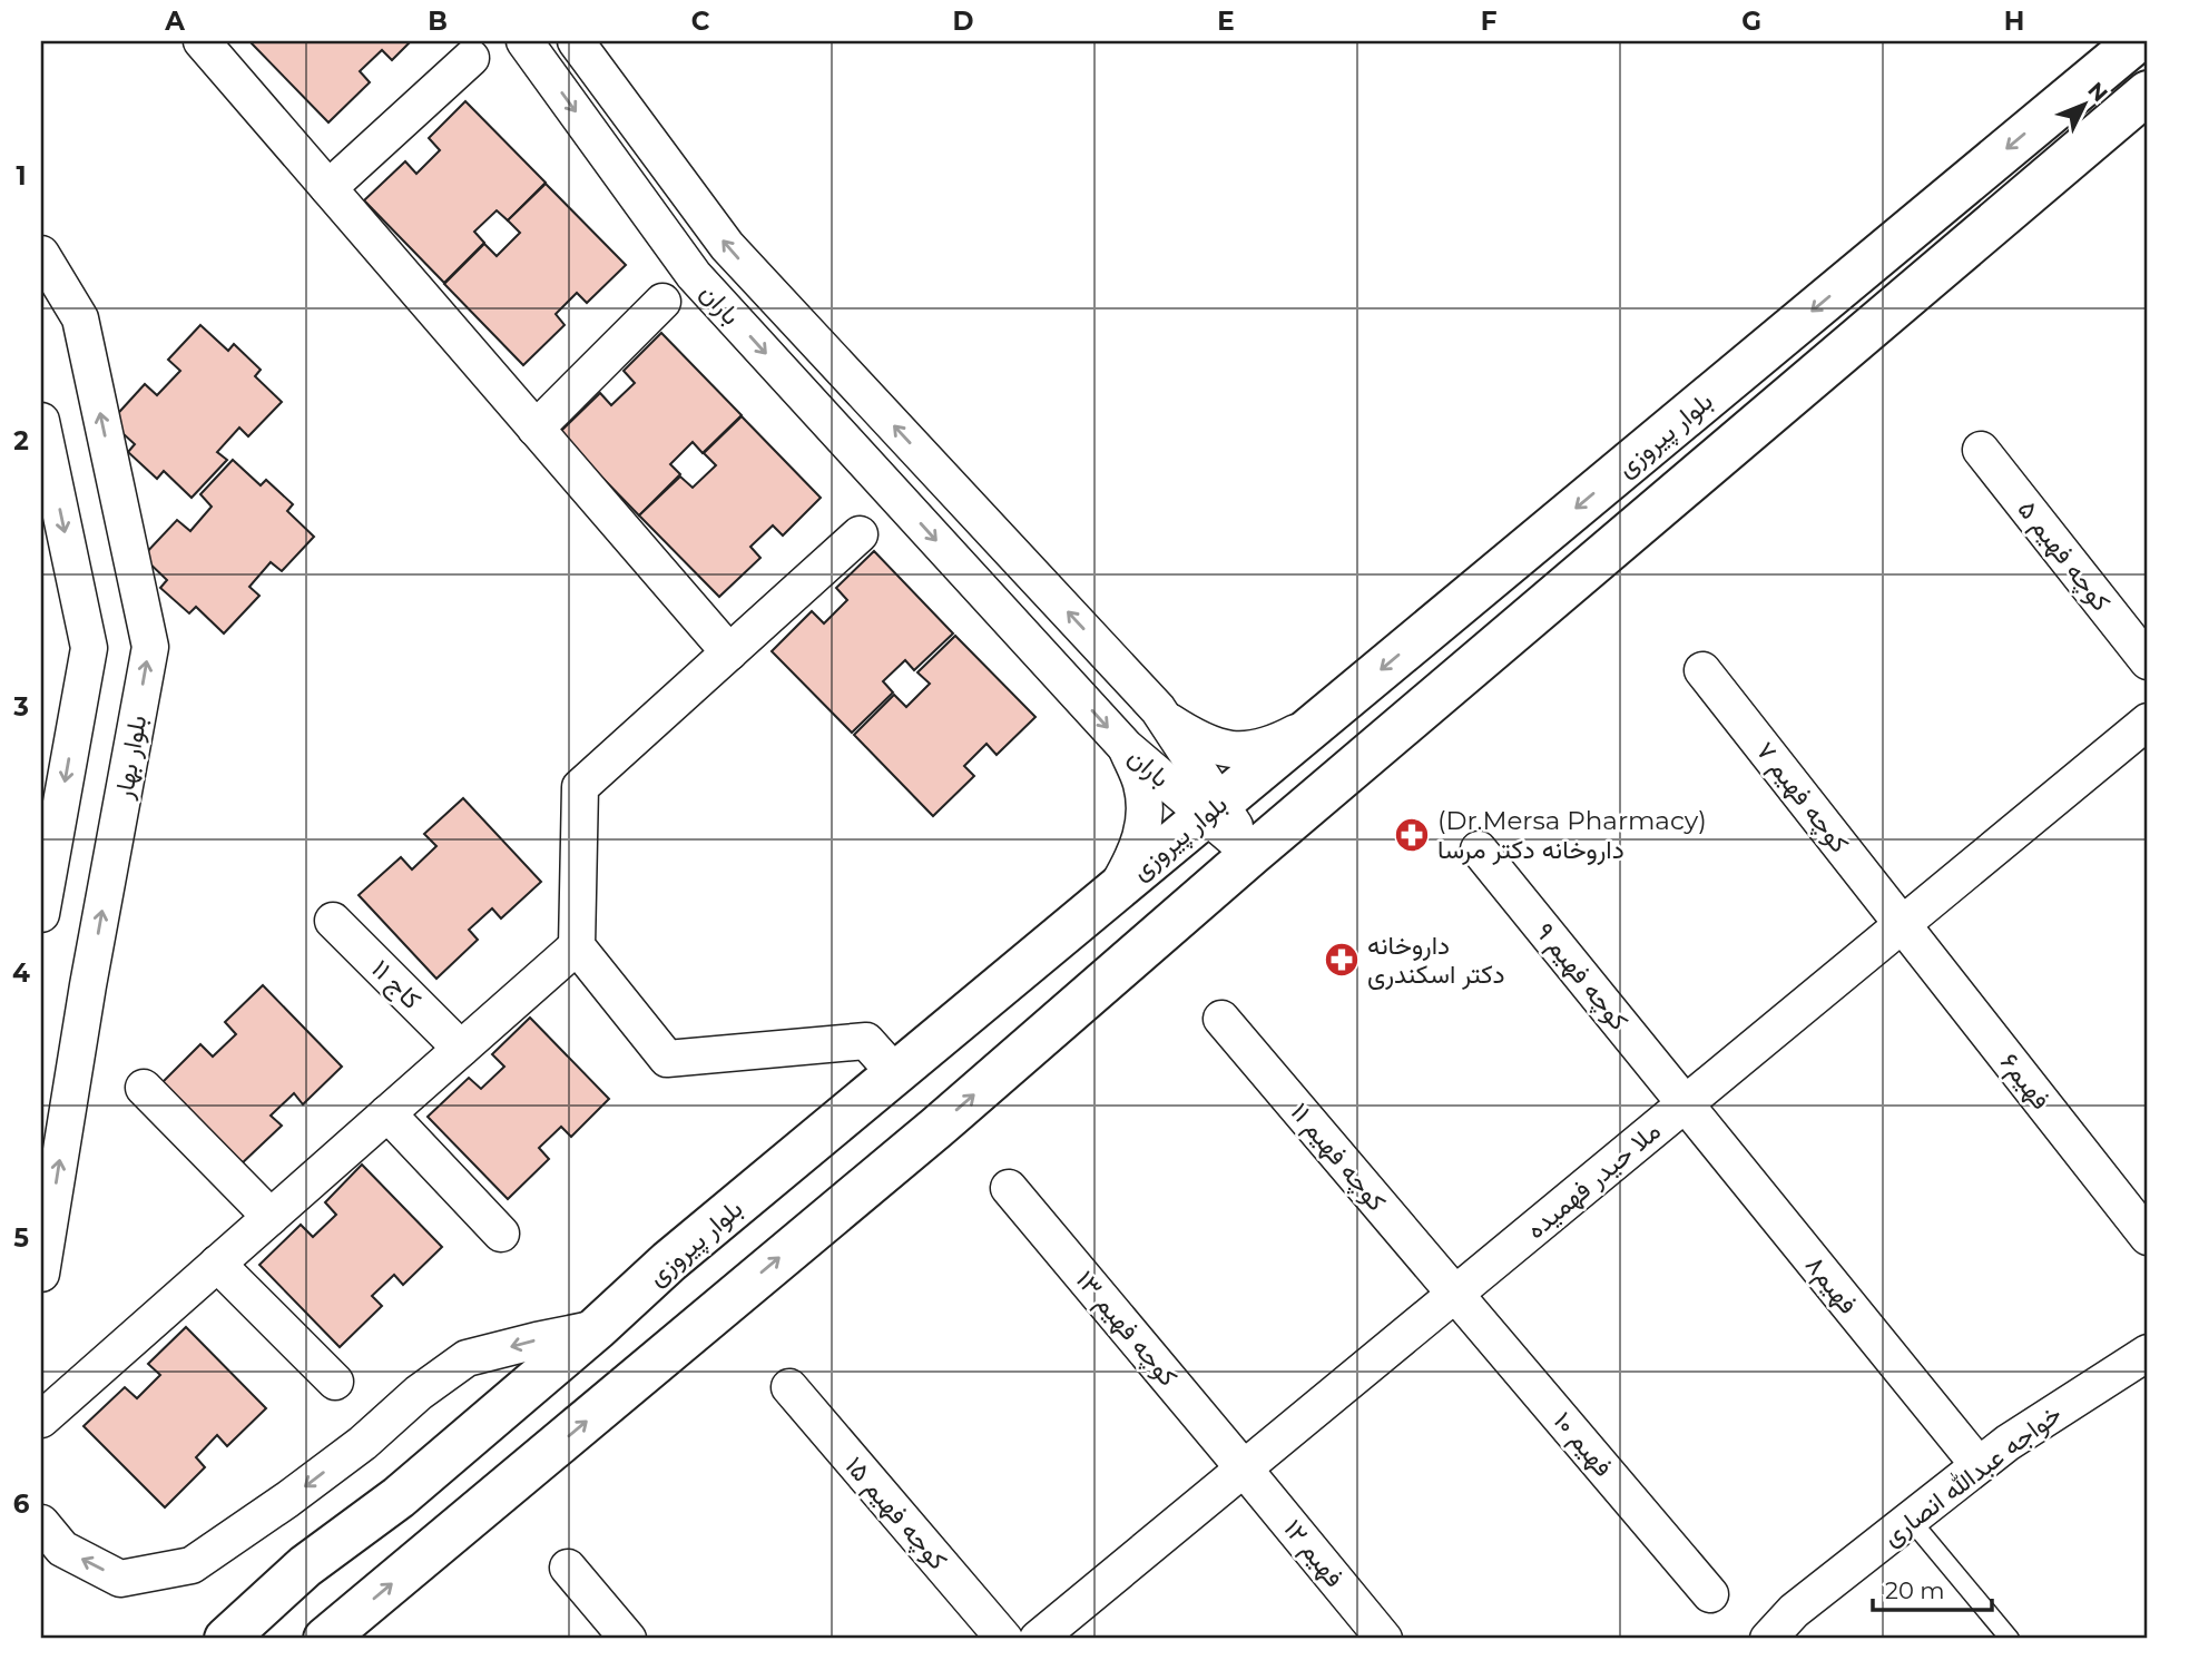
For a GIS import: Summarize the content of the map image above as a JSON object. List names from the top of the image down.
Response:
{
  "streets": {
    "street": [
      "باران",
      "بلوار پیروزی",
      "کوچه فهیم ۵",
      "بلوار بهار",
      "کوچه فهیم ۷",
      "کوچه فهیم ۹",
      "کاج ۱۱",
      "فهیم۶",
      "کوچه فهیم ۱۱",
      "ملا حیدر فهمیده",
      "فهیم۸",
      "کوچه فهیم ۱۳",
      "فهیم ۱۰",
      "خواجه عبدالله انصاری",
      "کوچه فهیم ۱۵",
      "فهیم ۱۲"
    ]
  },
  "crossings": [
    ["باران", "بلوار پیروزی"],
    ["کوچه فهیم ۷", "فهیم۶"],
    ["کوچه فهیم ۷", "ملا حیدر فهمیده"],
    ["کوچه فهیم ۹", "ملا حیدر فهمیده"],
    ["کوچه فهیم ۹", "فهیم۸"],
    ["فهیم۶", "ملا حیدر فهمیده"],
    ["کوچه فهیم ۱۱", "ملا حیدر فهمیده"],
    ["کوچه فهیم ۱۱", "فهیم ۱۰"],
    ["ملا حیدر فهمیده", "فهیم۸"],
    ["ملا حیدر فهمیده", "کوچه فهیم ۱۳"],
    ["ملا حیدر فهمیده", "فهیم ۱۰"],
    ["ملا حیدر فهمیده", "فهیم ۱۲"],
    ["فهیم۸", "خواجه عبدالله انصاری"],
    ["کوچه فهیم ۱۳", "فهیم ۱۲"]
  ],
  "places": {
    "pharmacy": ["(Dr.Mersa Pharmacy) داروخانه دکتر مرسا", "داروخانه دکتر اسکندری"]
  },
  "scale_bar": "20 m",
  "north": "top right",
  "grid": {
    "columns": [
      "A",
      "B",
      "C",
      "D",
      "E",
      "F",
      "G",
      "H"
    ],
    "rows": [
      "1",
      "2",
      "3",
      "4",
      "5",
      "6"
    ]
  }
}
